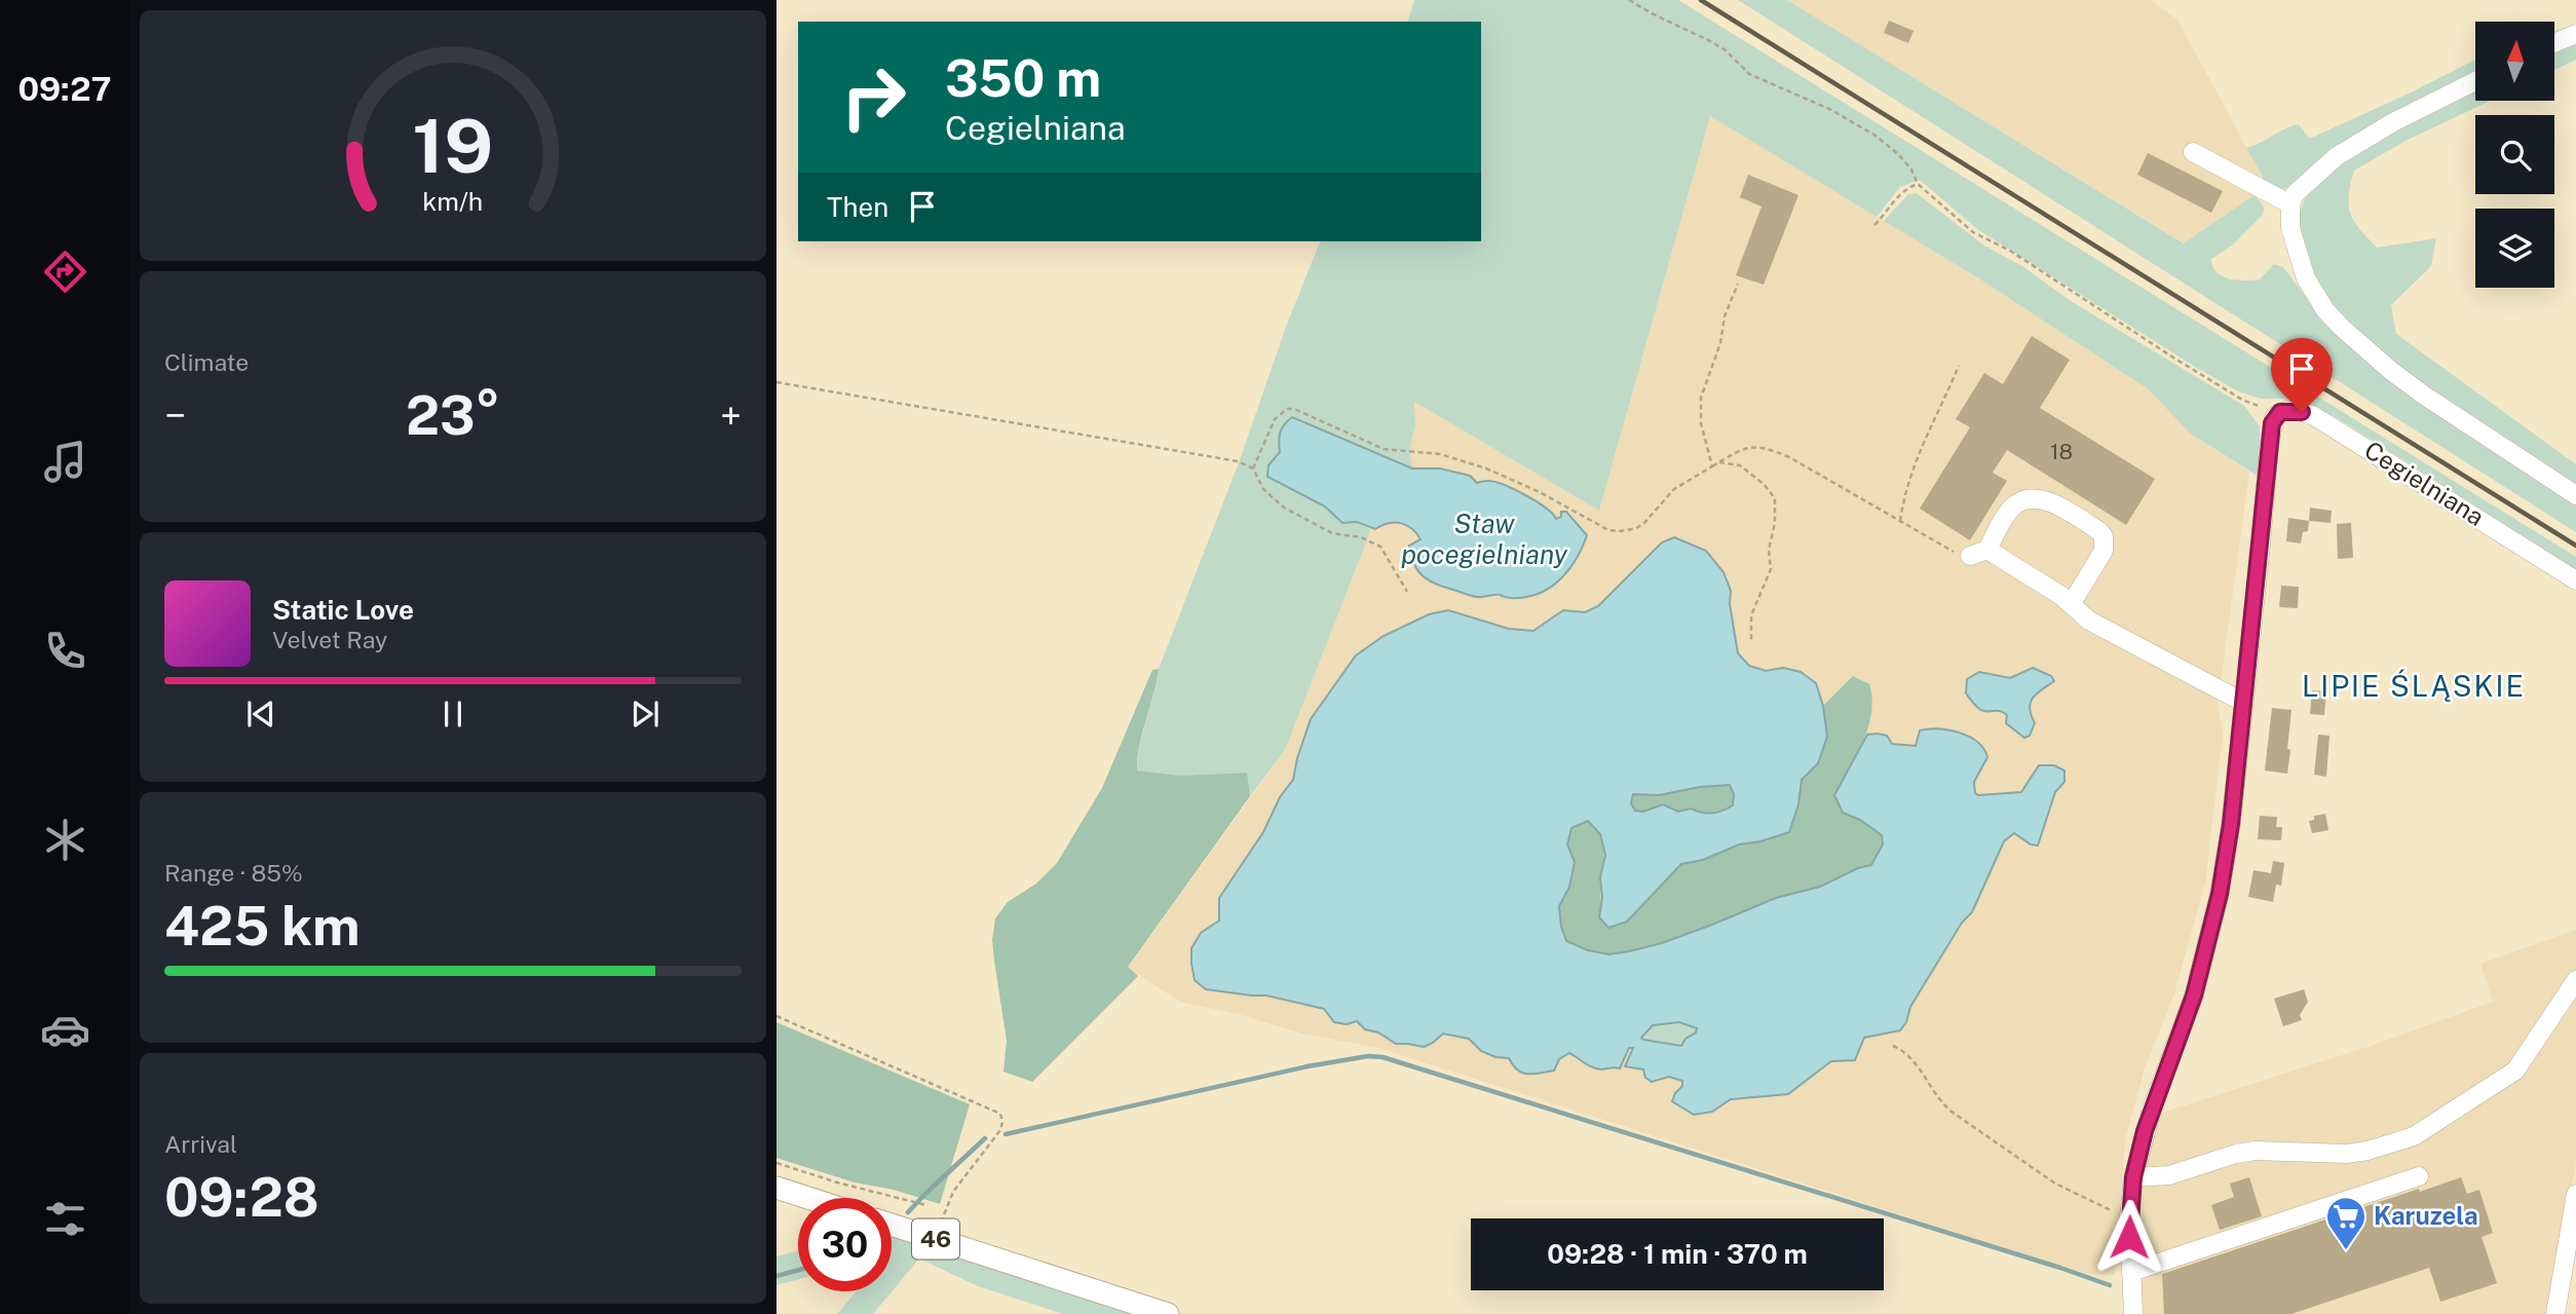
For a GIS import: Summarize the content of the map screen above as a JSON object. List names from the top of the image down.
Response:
{
  "streets": {
    "main road": ["46"],
    "street": ["Cegielniana"]
  },
  "districts": ["LIPIE ŚLĄSKIE"],
  "water": ["Staw pocegielniany"],
  "places": {
    "supermarket": ["Karuzela"]
  },
  "house_numbers": ["18"],
  "north": "top",
  "page": {
    "tabs": "09:27",
    "turn": ["350 m", "Cegielniana"],
    "then": "Then",
    "tile": [
      "Climate",
      ["Range · 85%", "425 km"],
      ["Arrival", "09:28"]
    ],
    "heat": ["−", "23°", "+"],
    "song": ["Static Love", "Velvet Ray"],
    "limit": "30",
    "trip": "09:28 · 1 min · 370 m",
    "gauge": ["19", "km/h"]
  }
}
